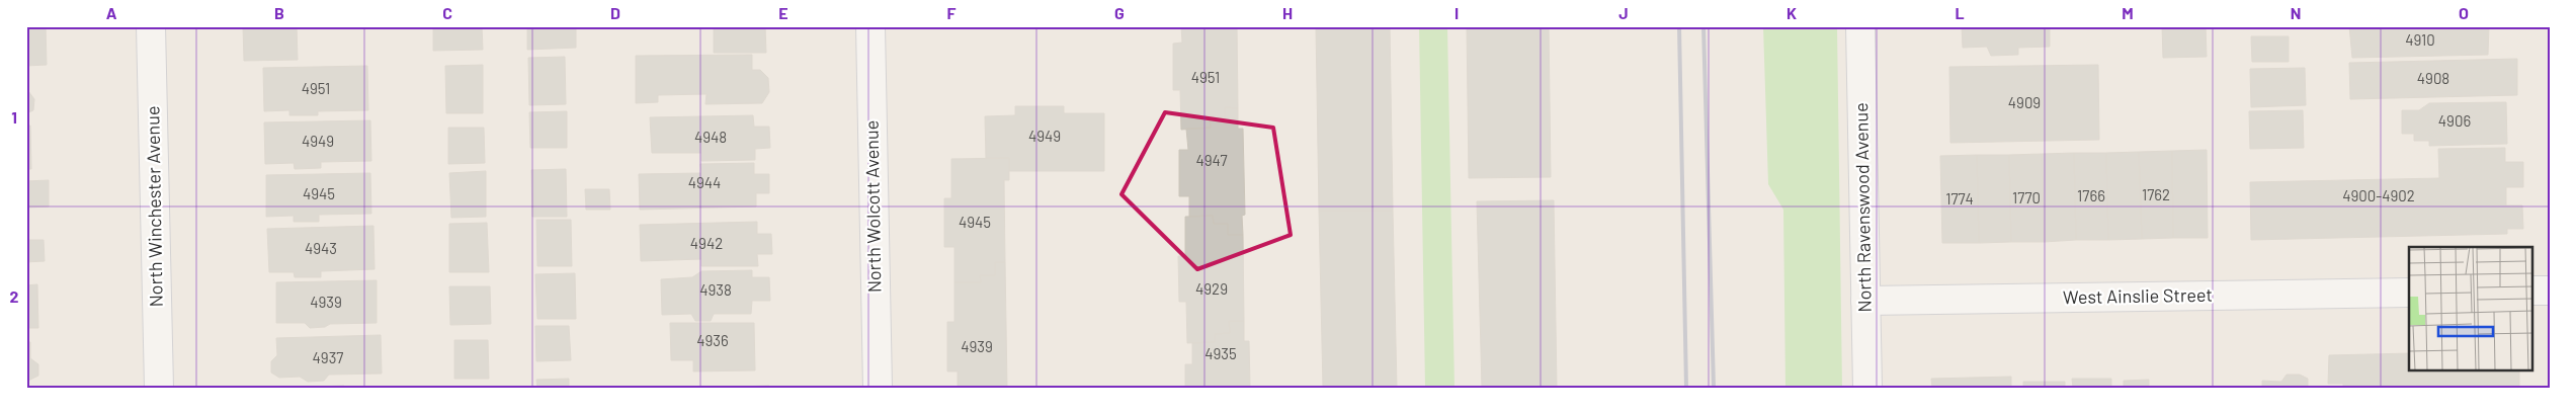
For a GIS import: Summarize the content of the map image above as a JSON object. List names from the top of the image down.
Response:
{
  "streets": {
    "street": [
      "North Winchester Avenue",
      "North Wolcott Avenue",
      "North Ravenswood Avenue",
      "West Ainslie Street"
    ]
  },
  "crossings": [
    ["North Ravenswood Avenue", "West Ainslie Street"]
  ],
  "house_numbers": [
    "4910",
    "4951",
    "4908",
    "4951",
    "4909",
    "4906",
    "4949",
    "4948",
    "4949",
    "4947",
    "4944",
    "4945",
    "1762",
    "1766",
    "4900-4902",
    "1770",
    "1774",
    "4945",
    "4942",
    "4943",
    "4929",
    "4938",
    "4939",
    "4936",
    "4939",
    "4935",
    "4937"
  ],
  "grid": {
    "columns": [
      "A",
      "B",
      "C",
      "D",
      "E",
      "F",
      "G",
      "H",
      "I",
      "J",
      "K",
      "L",
      "M",
      "N",
      "O"
    ],
    "rows": ["1", "2"]
  }
}
